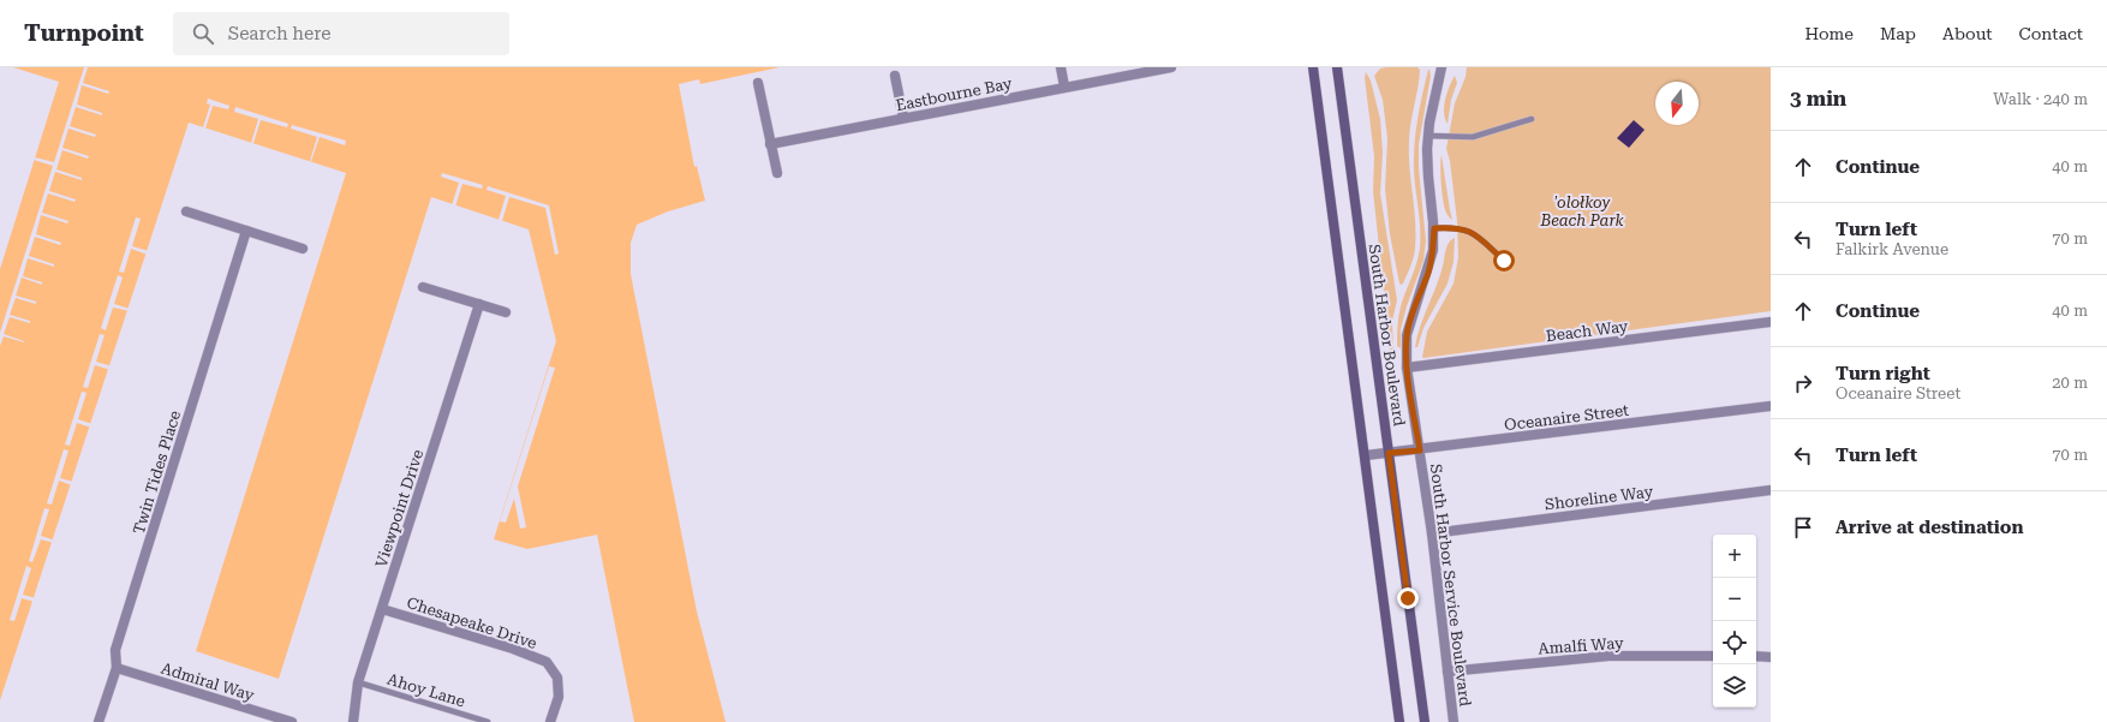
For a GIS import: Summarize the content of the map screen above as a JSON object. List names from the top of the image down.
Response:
{
  "streets": {
    "main road": ["South Harbor Boulevard"],
    "street": [
      "Eastbourne Bay",
      "Beach Way",
      "Oceanaire Street",
      "Twin Tides Place",
      "Shoreline Way",
      "Viewpoint Drive",
      "South Harbor Service Boulevard",
      "Chesapeake Drive",
      "Amalfi Way",
      "Admiral Way"
    ],
    "lane": ["Ahoy Lane"]
  },
  "crossings": [
    ["Beach Way", "South Harbor Service Boulevard"],
    ["South Harbor Boulevard", "Oceanaire Street"],
    ["Oceanaire Street", "South Harbor Service Boulevard"],
    ["Twin Tides Place", "Admiral Way"],
    ["Shoreline Way", "South Harbor Service Boulevard"],
    ["Viewpoint Drive", "Chesapeake Drive"],
    ["Viewpoint Drive", "Ahoy Lane"],
    ["South Harbor Service Boulevard", "Amalfi Way"]
  ],
  "parks": ["'olołkoy Beach Park"],
  "north": "bottom",
  "page": {
    "header": "Turnpoint",
    "search": "Search here",
    "nav": [
      "Home",
      "Map",
      "About",
      "Contact"
    ],
    "heading": ["3 min", "Walk · 240 m"],
    "list": [
      ["Continue", "40 m"],
      ["Turn left", "Falkirk Avenue", "70 m"],
      ["Continue", "40 m"],
      ["Turn right", "Oceanaire Street", "20 m"],
      ["Turn left", "70 m"],
      "Arrive at destination"
    ],
    "map_buttons": ["+", "−"]
  }
}
